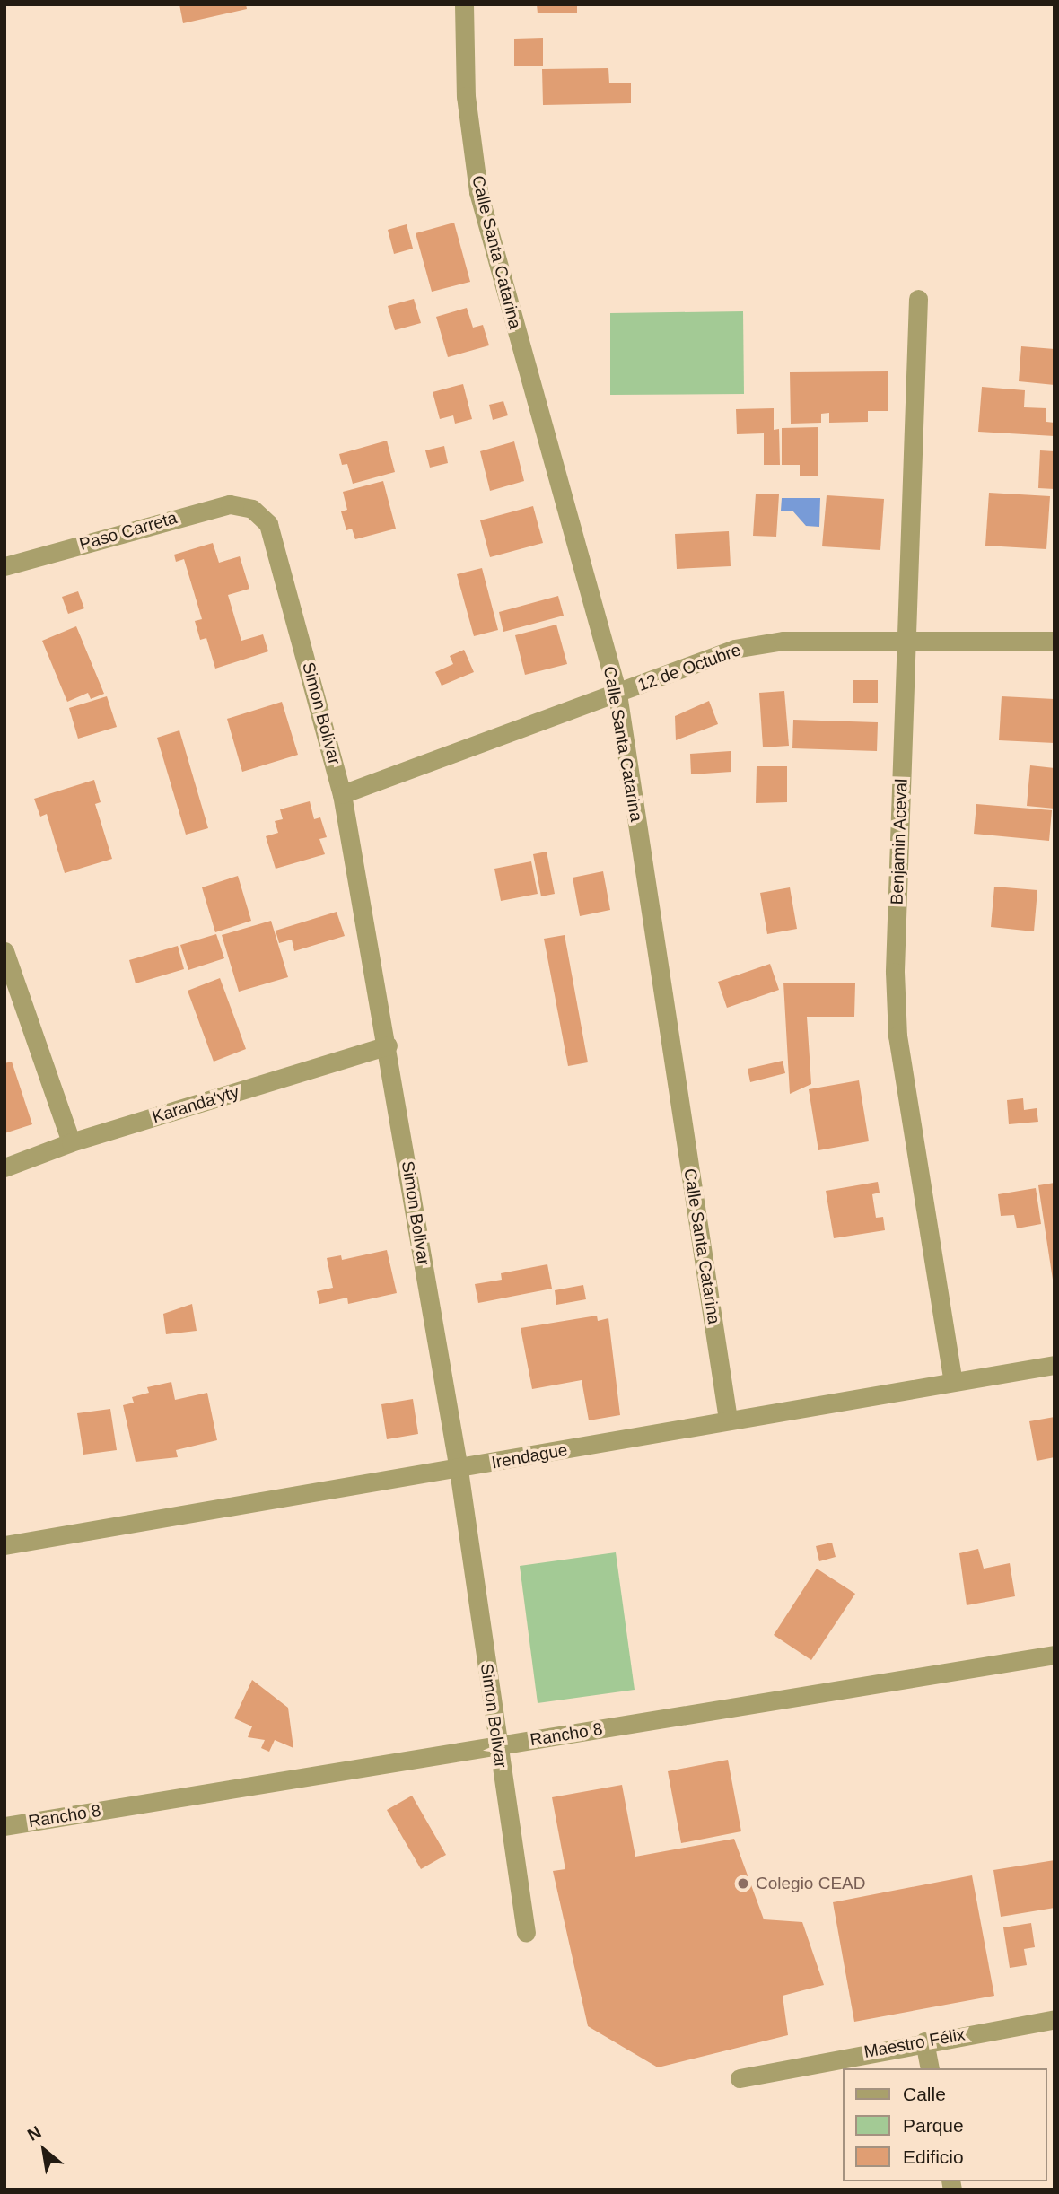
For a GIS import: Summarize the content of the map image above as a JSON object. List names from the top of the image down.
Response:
{
  "streets": {
    "street": [
      "Calle Santa Catarina",
      "Paso Carreta",
      "12 de Octubre",
      "Simon Bolivar",
      "Benjamin Aceval",
      "Karanda'yty",
      "Irendague",
      "Rancho 8",
      "Maestro Félix"
    ]
  },
  "crossings": [
    ["Calle Santa Catarina", "12 de Octubre"],
    ["Calle Santa Catarina", "Irendague"],
    ["Paso Carreta", "Simon Bolivar"],
    ["12 de Octubre", "Simon Bolivar"],
    ["12 de Octubre", "Benjamin Aceval"],
    ["Simon Bolivar", "Karanda'yty"],
    ["Simon Bolivar", "Irendague"],
    ["Simon Bolivar", "Rancho 8"],
    ["Benjamin Aceval", "Irendague"]
  ],
  "places": ["Colegio CEAD"],
  "legend": ["Calle", "Parque", "Edificio"],
  "north": "top left"
}
